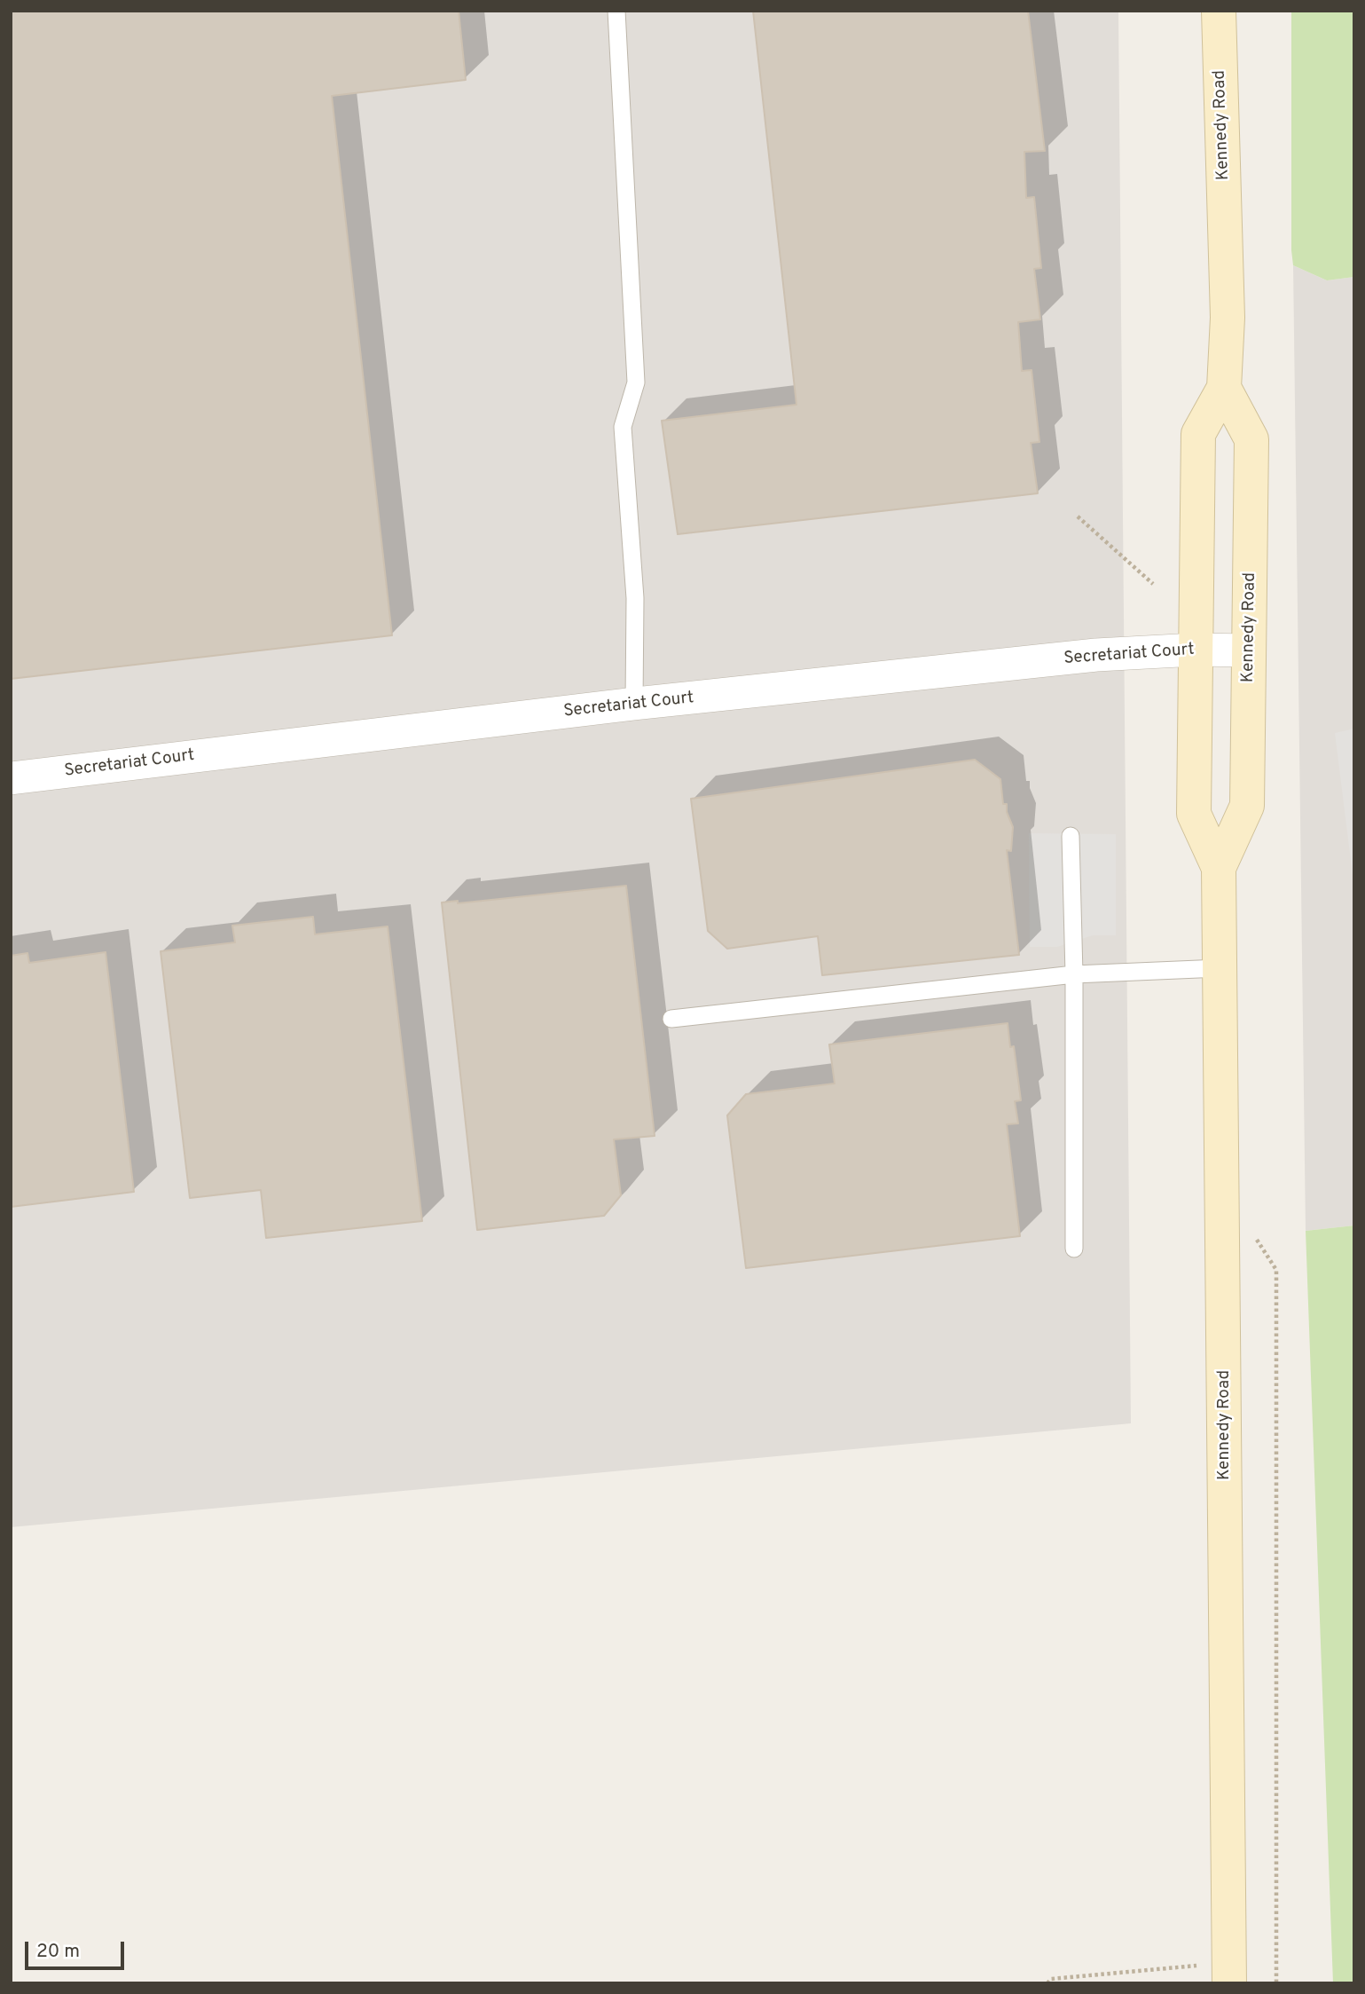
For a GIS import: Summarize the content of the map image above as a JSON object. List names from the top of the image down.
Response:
{
  "streets": {
    "main road": ["Kennedy Road"],
    "street": ["Secretariat Court"]
  },
  "crossings": [
    ["Kennedy Road", "Secretariat Court"]
  ],
  "scale_bar": "20 m"
}
